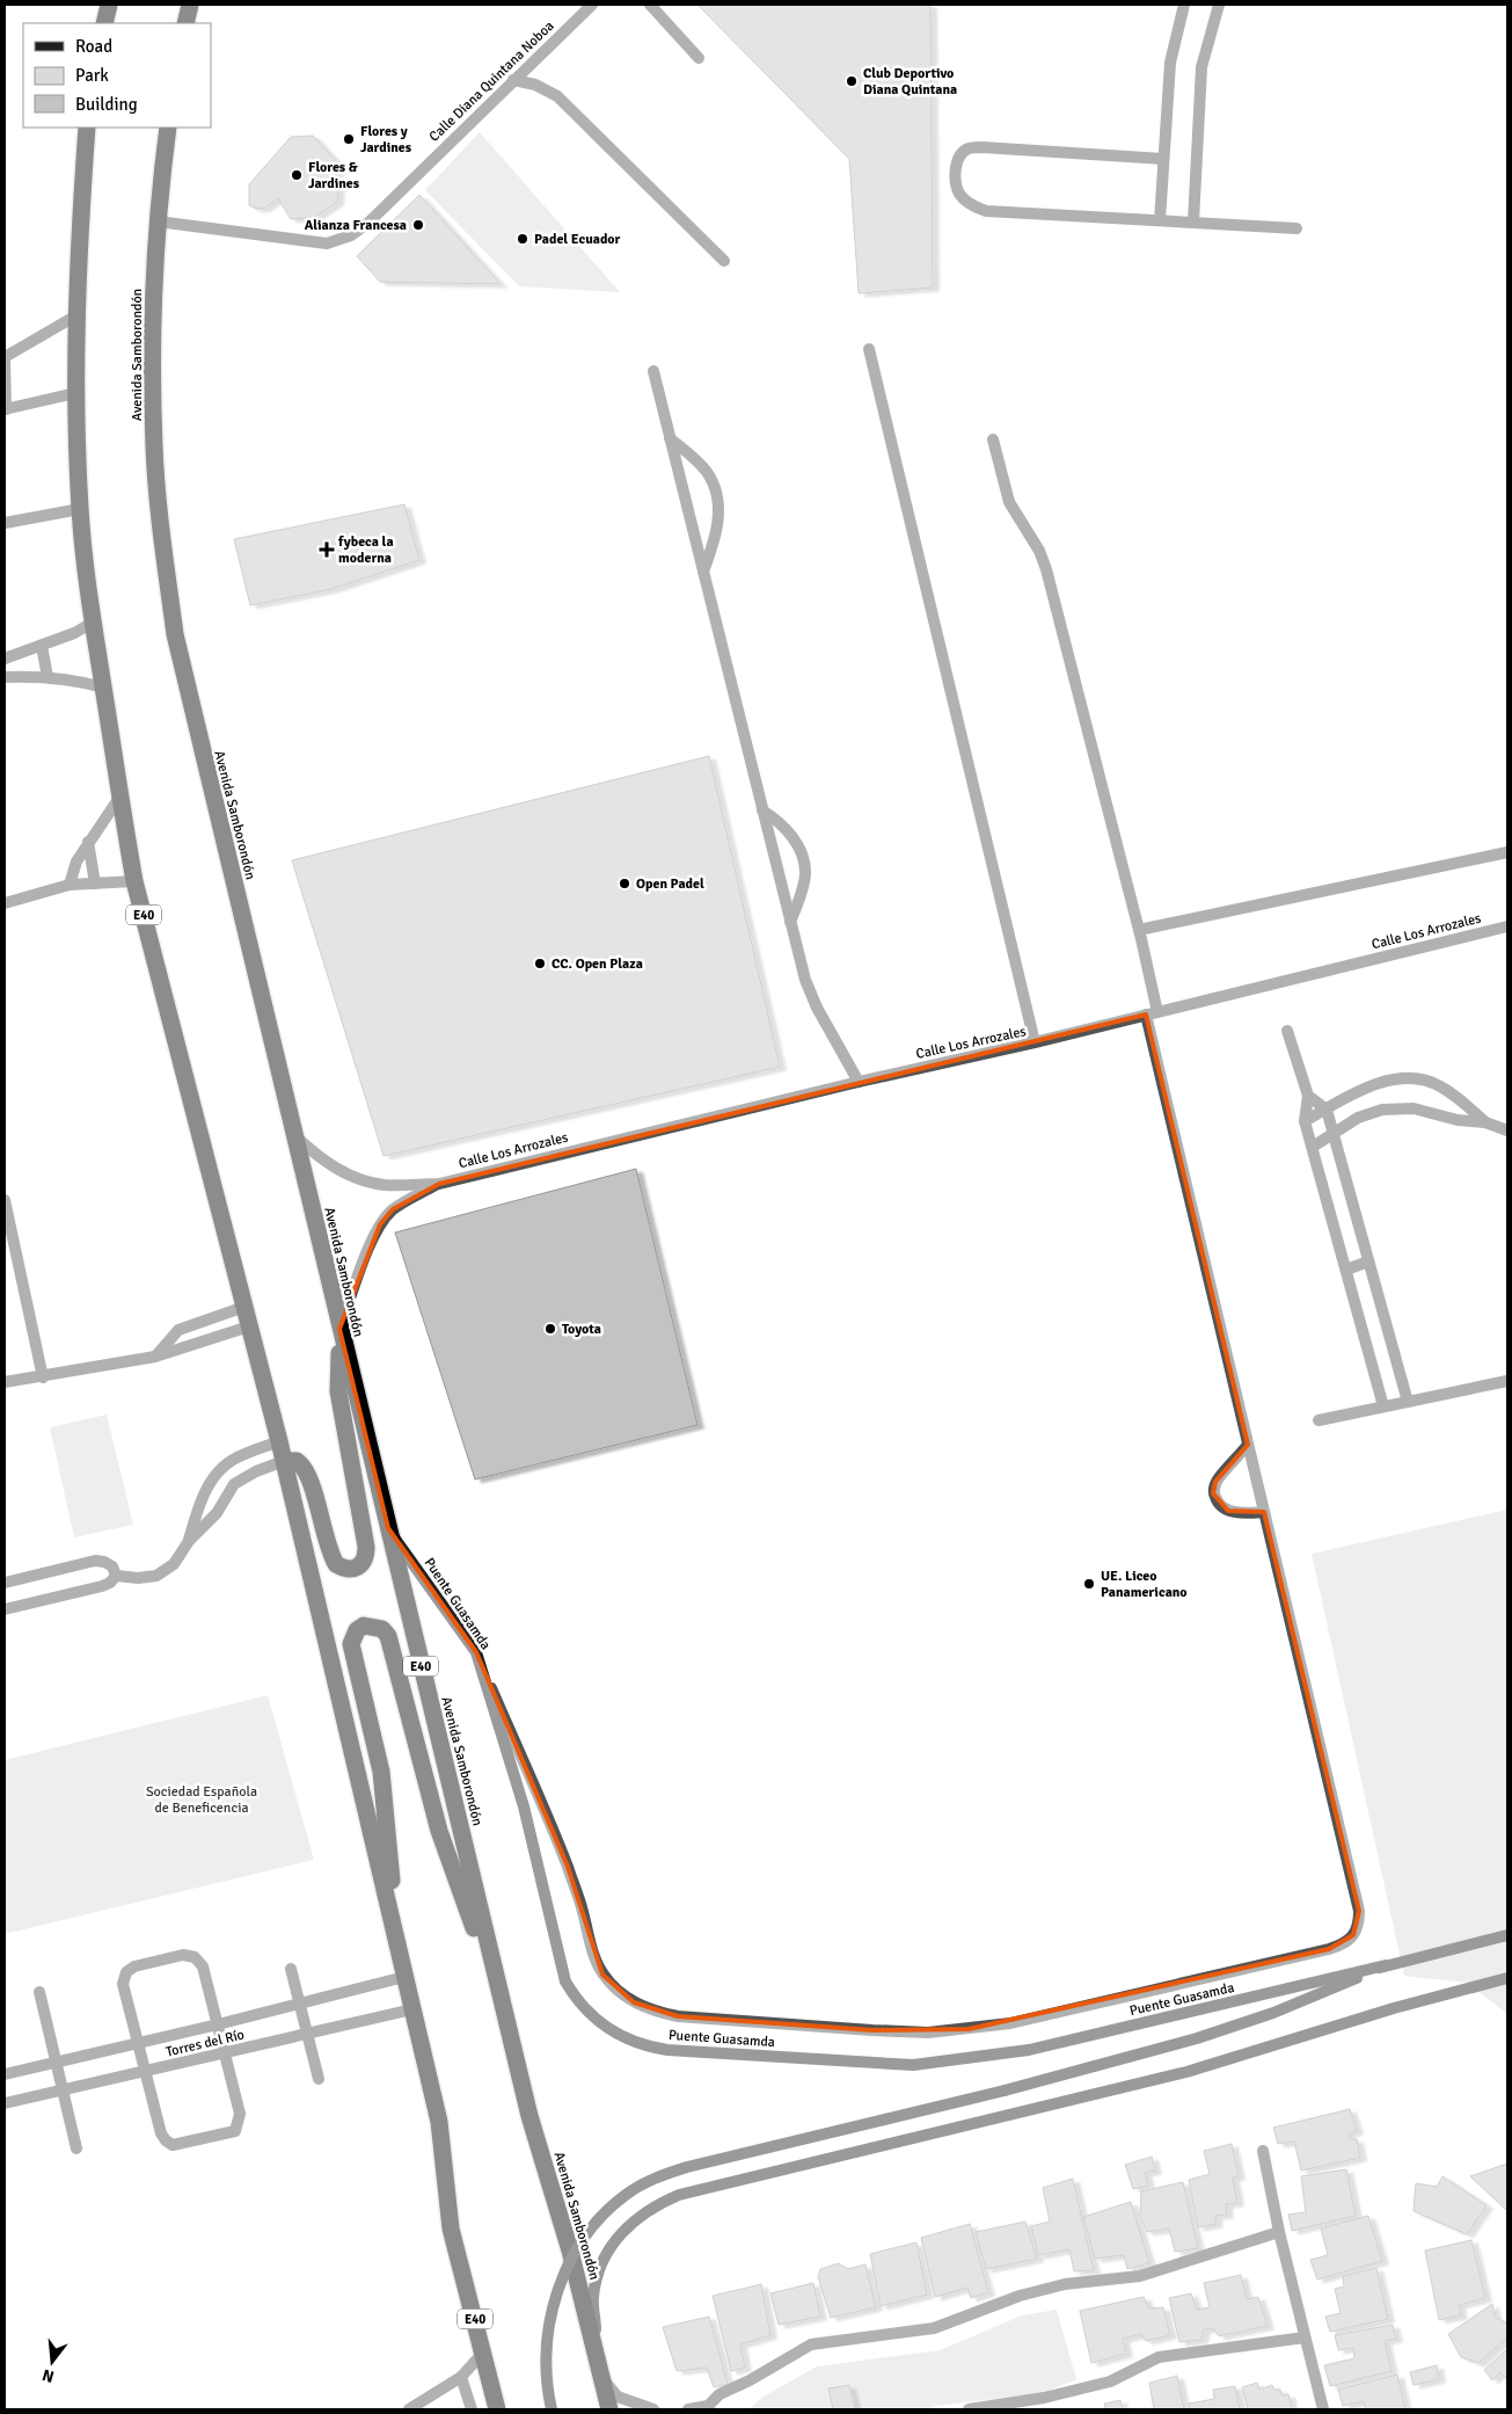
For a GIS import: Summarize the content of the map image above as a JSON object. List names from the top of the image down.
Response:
{
  "streets": {
    "highway": ["Avenida Samborondón", "E40"],
    "main road": ["Puente Guasamda"],
    "street": ["Calle Diana Quintana Noboa", "Calle Los Arrozales", "Torres del Río"]
  },
  "crossings": [
    ["Calle Diana Quintana Noboa", "Avenida Samborondón"],
    ["Avenida Samborondón", "Calle Los Arrozales"],
    ["Avenida Samborondón", "Puente Guasamda"],
    ["E40", "Torres del Río"]
  ],
  "parks": ["Sociedad Española de Beneficencia"],
  "places": {
    "other": [
      "Club Deportivo Diana Quintana",
      "Flores y Jardines",
      "Flores & Jardines",
      "Alianza Francesa",
      "Padel Ecuador",
      "Open Padel",
      "CC. Open Plaza",
      "Toyota",
      "UE. Liceo Panamericano"
    ],
    "health": ["fybeca la moderna"]
  },
  "legend": ["Road", "Park", "Building"],
  "north": "bottom"
}
